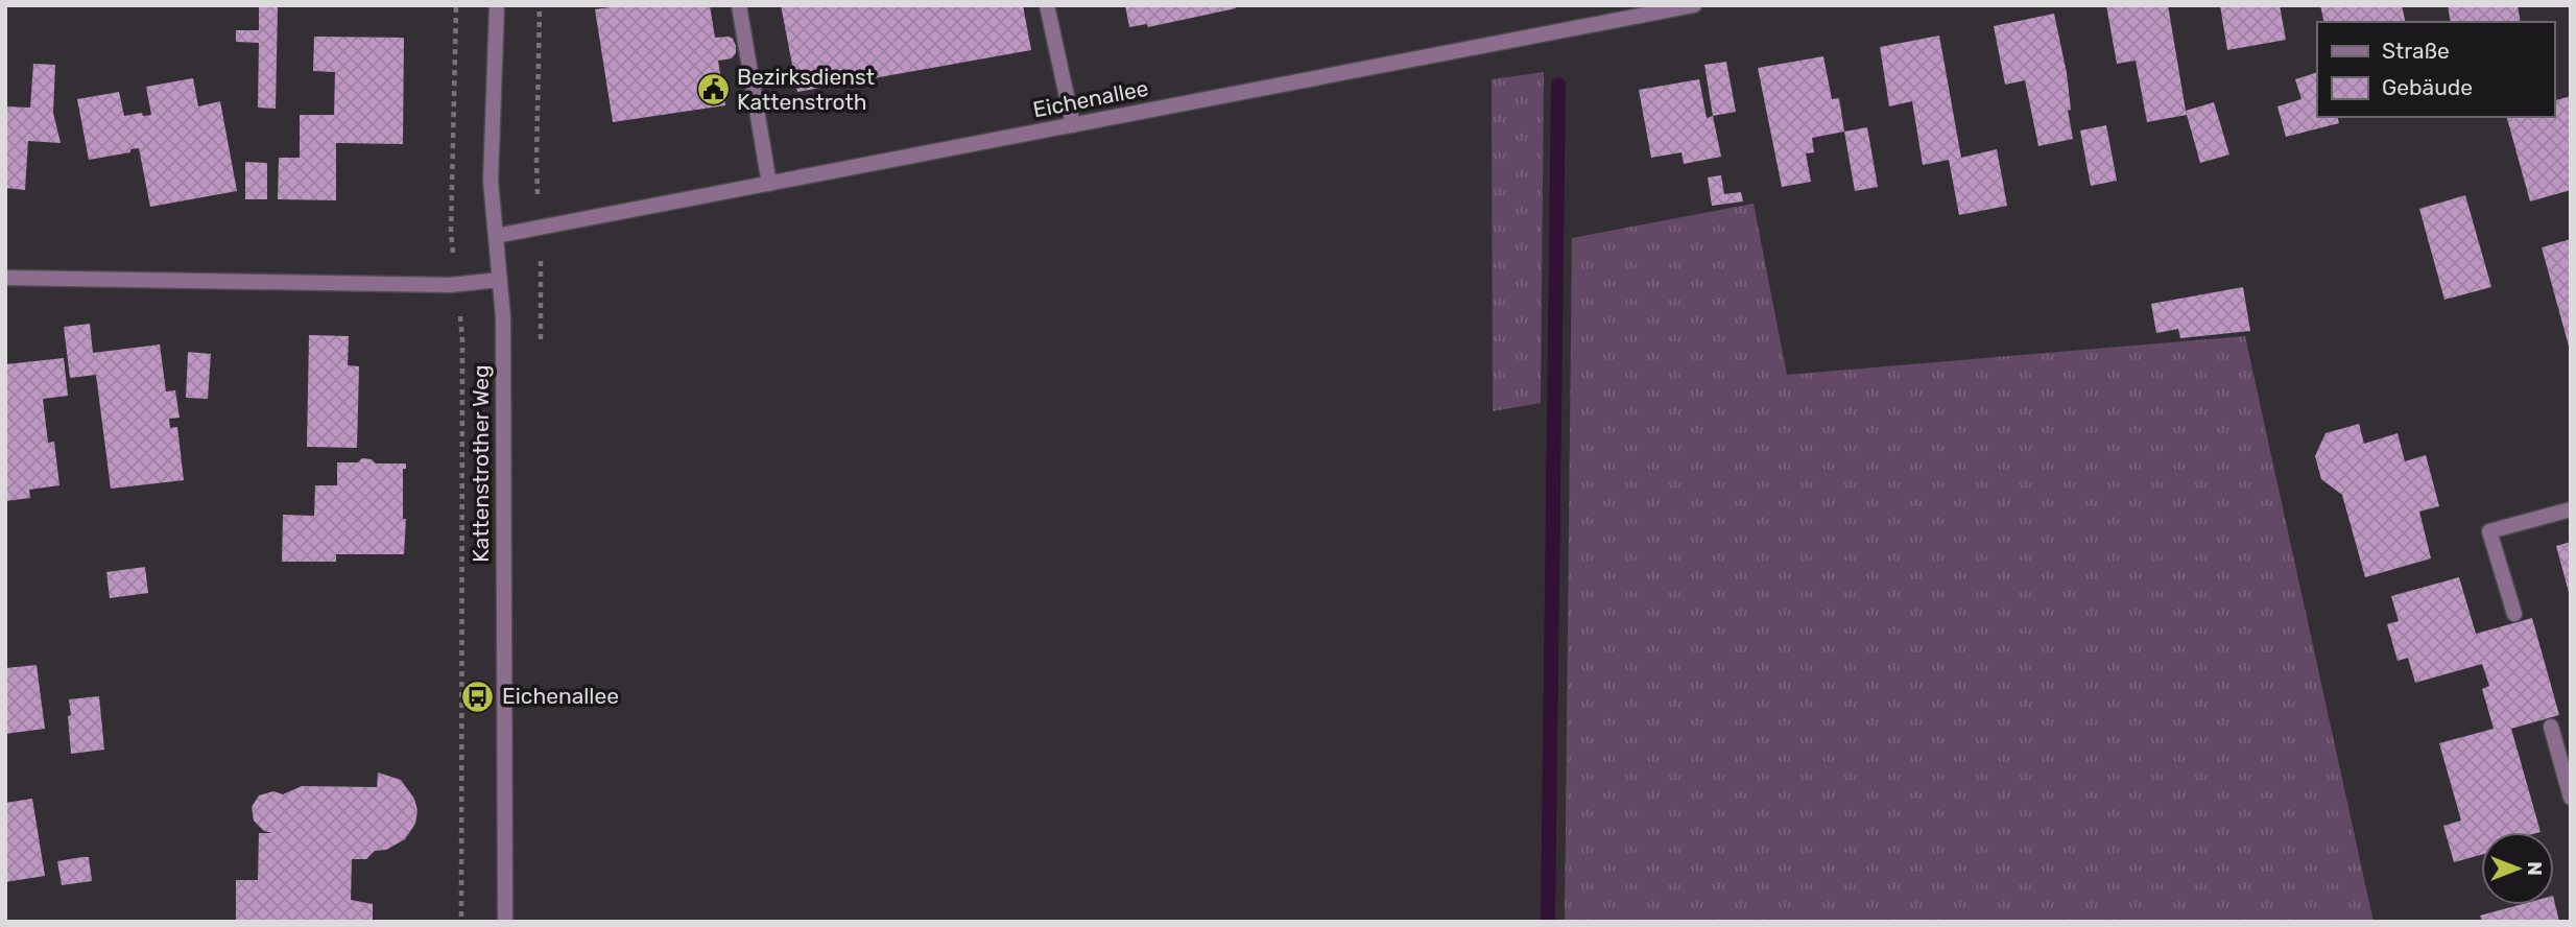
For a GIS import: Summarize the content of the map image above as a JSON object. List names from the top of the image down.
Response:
{
  "streets": {
    "street": ["Eichenallee", "Kattenstrother Weg"]
  },
  "crossings": [
    ["Eichenallee", "Kattenstrother Weg"]
  ],
  "places": {
    "public building": ["Bezirksdienst Kattenstroth"],
    "bus stop": ["Eichenallee"]
  },
  "legend": ["Straße", "Gebäude"],
  "north": "right"
}
